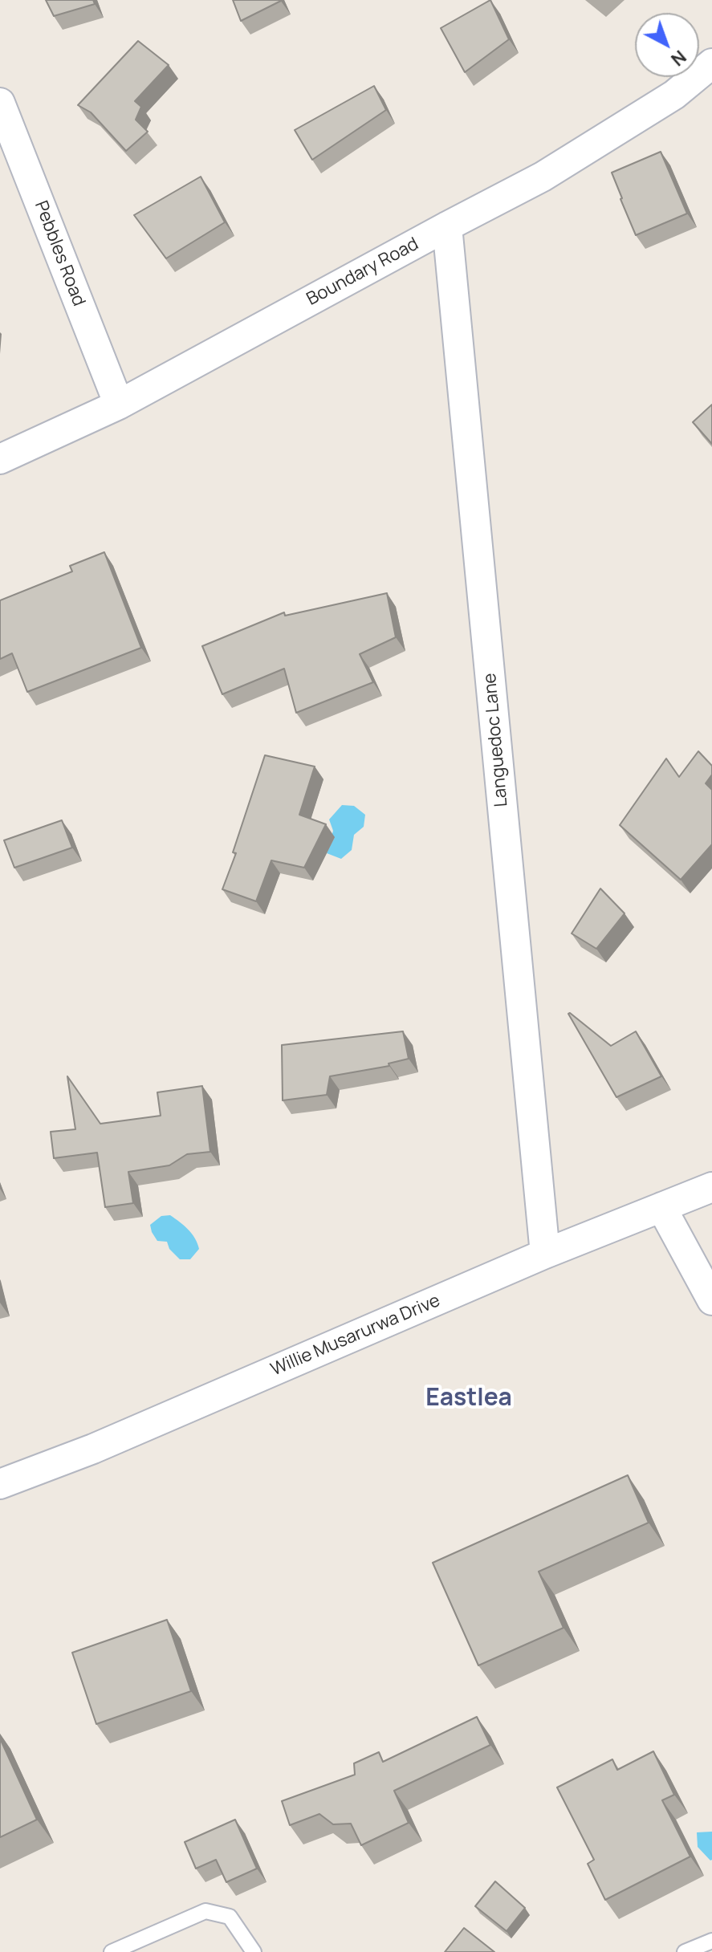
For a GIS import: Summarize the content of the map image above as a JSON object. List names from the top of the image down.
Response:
{
  "streets": {
    "street": [
      "Pebbles Road",
      "Boundary Road",
      "Languedoc Lane",
      "Willie Musarurwa Drive"
    ]
  },
  "crossings": [
    ["Pebbles Road", "Boundary Road"],
    ["Boundary Road", "Languedoc Lane"],
    ["Languedoc Lane", "Willie Musarurwa Drive"]
  ],
  "districts": ["Eastlea"],
  "north": "bottom right"
}
